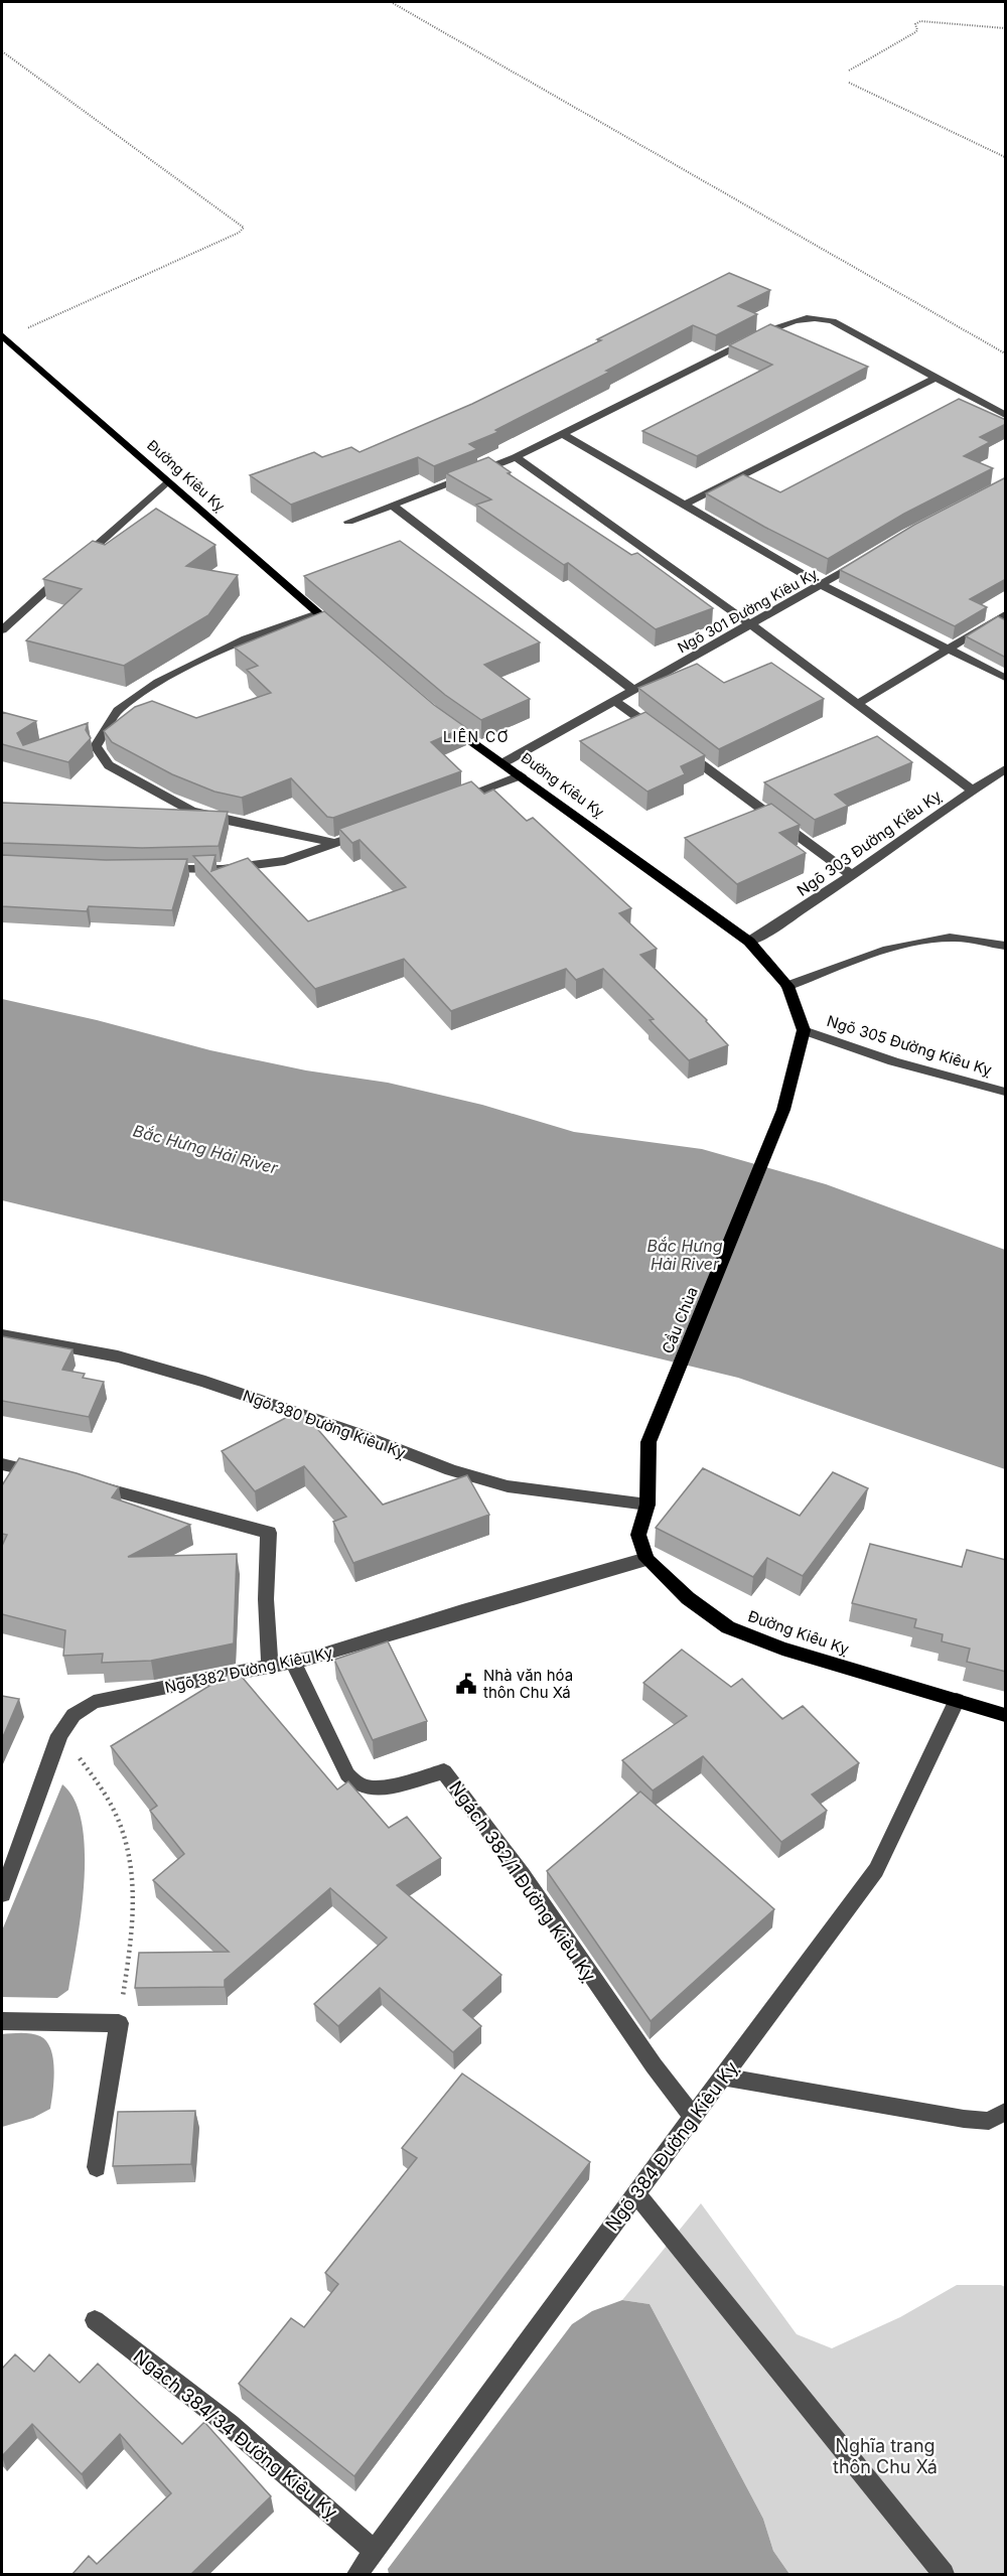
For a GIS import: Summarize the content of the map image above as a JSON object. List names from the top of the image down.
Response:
{
  "streets": {
    "main road": ["Đường Kiêu Kỵ", "Cầu Chùa"],
    "street": [
      "Ngõ 301 Đường Kiêu Kỵ",
      "Ngõ 303 Đường Kiêu Kỵ",
      "Ngõ 305 Đường Kiêu Kỵ",
      "Ngõ 380 Đường Kiêu Kỵ",
      "Ngõ 382 Đường Kiêu Kỵ",
      "Ngách 382/1 Đường Kiêu Kỵ",
      "Ngõ 384 Đường Kiêu Kỵ",
      "Ngách 384/34 Đường Kiêu Kỵ"
    ]
  },
  "crossings": [
    ["Đường Kiêu Kỵ", "Ngõ 301 Đường Kiêu Kỵ"],
    ["Đường Kiêu Kỵ", "Ngõ 303 Đường Kiêu Kỵ"],
    ["Đường Kiêu Kỵ", "Ngõ 305 Đường Kiêu Kỵ"],
    ["Đường Kiêu Kỵ", "Cầu Chùa"],
    ["Đường Kiêu Kỵ", "Ngõ 382 Đường Kiêu Kỵ"],
    ["Đường Kiêu Kỵ", "Ngõ 384 Đường Kiêu Kỵ"],
    ["Ngõ 305 Đường Kiêu Kỵ", "Cầu Chùa"],
    ["Cầu Chùa", "Ngõ 380 Đường Kiêu Kỵ"],
    ["Ngõ 382 Đường Kiêu Kỵ", "Ngách 382/1 Đường Kiêu Kỵ"],
    ["Ngách 382/1 Đường Kiêu Kỵ", "Ngõ 384 Đường Kiêu Kỵ"],
    ["Ngõ 384 Đường Kiêu Kỵ", "Ngách 384/34 Đường Kiêu Kỵ"]
  ],
  "districts": ["LIÊN CƠ"],
  "water": ["Bắc Hưng Hải River"],
  "parks": ["Nghĩa trang thôn Chu Xá"],
  "places": {
    "public building": ["Nhà văn hóa thôn Chu Xá"]
  }
}
